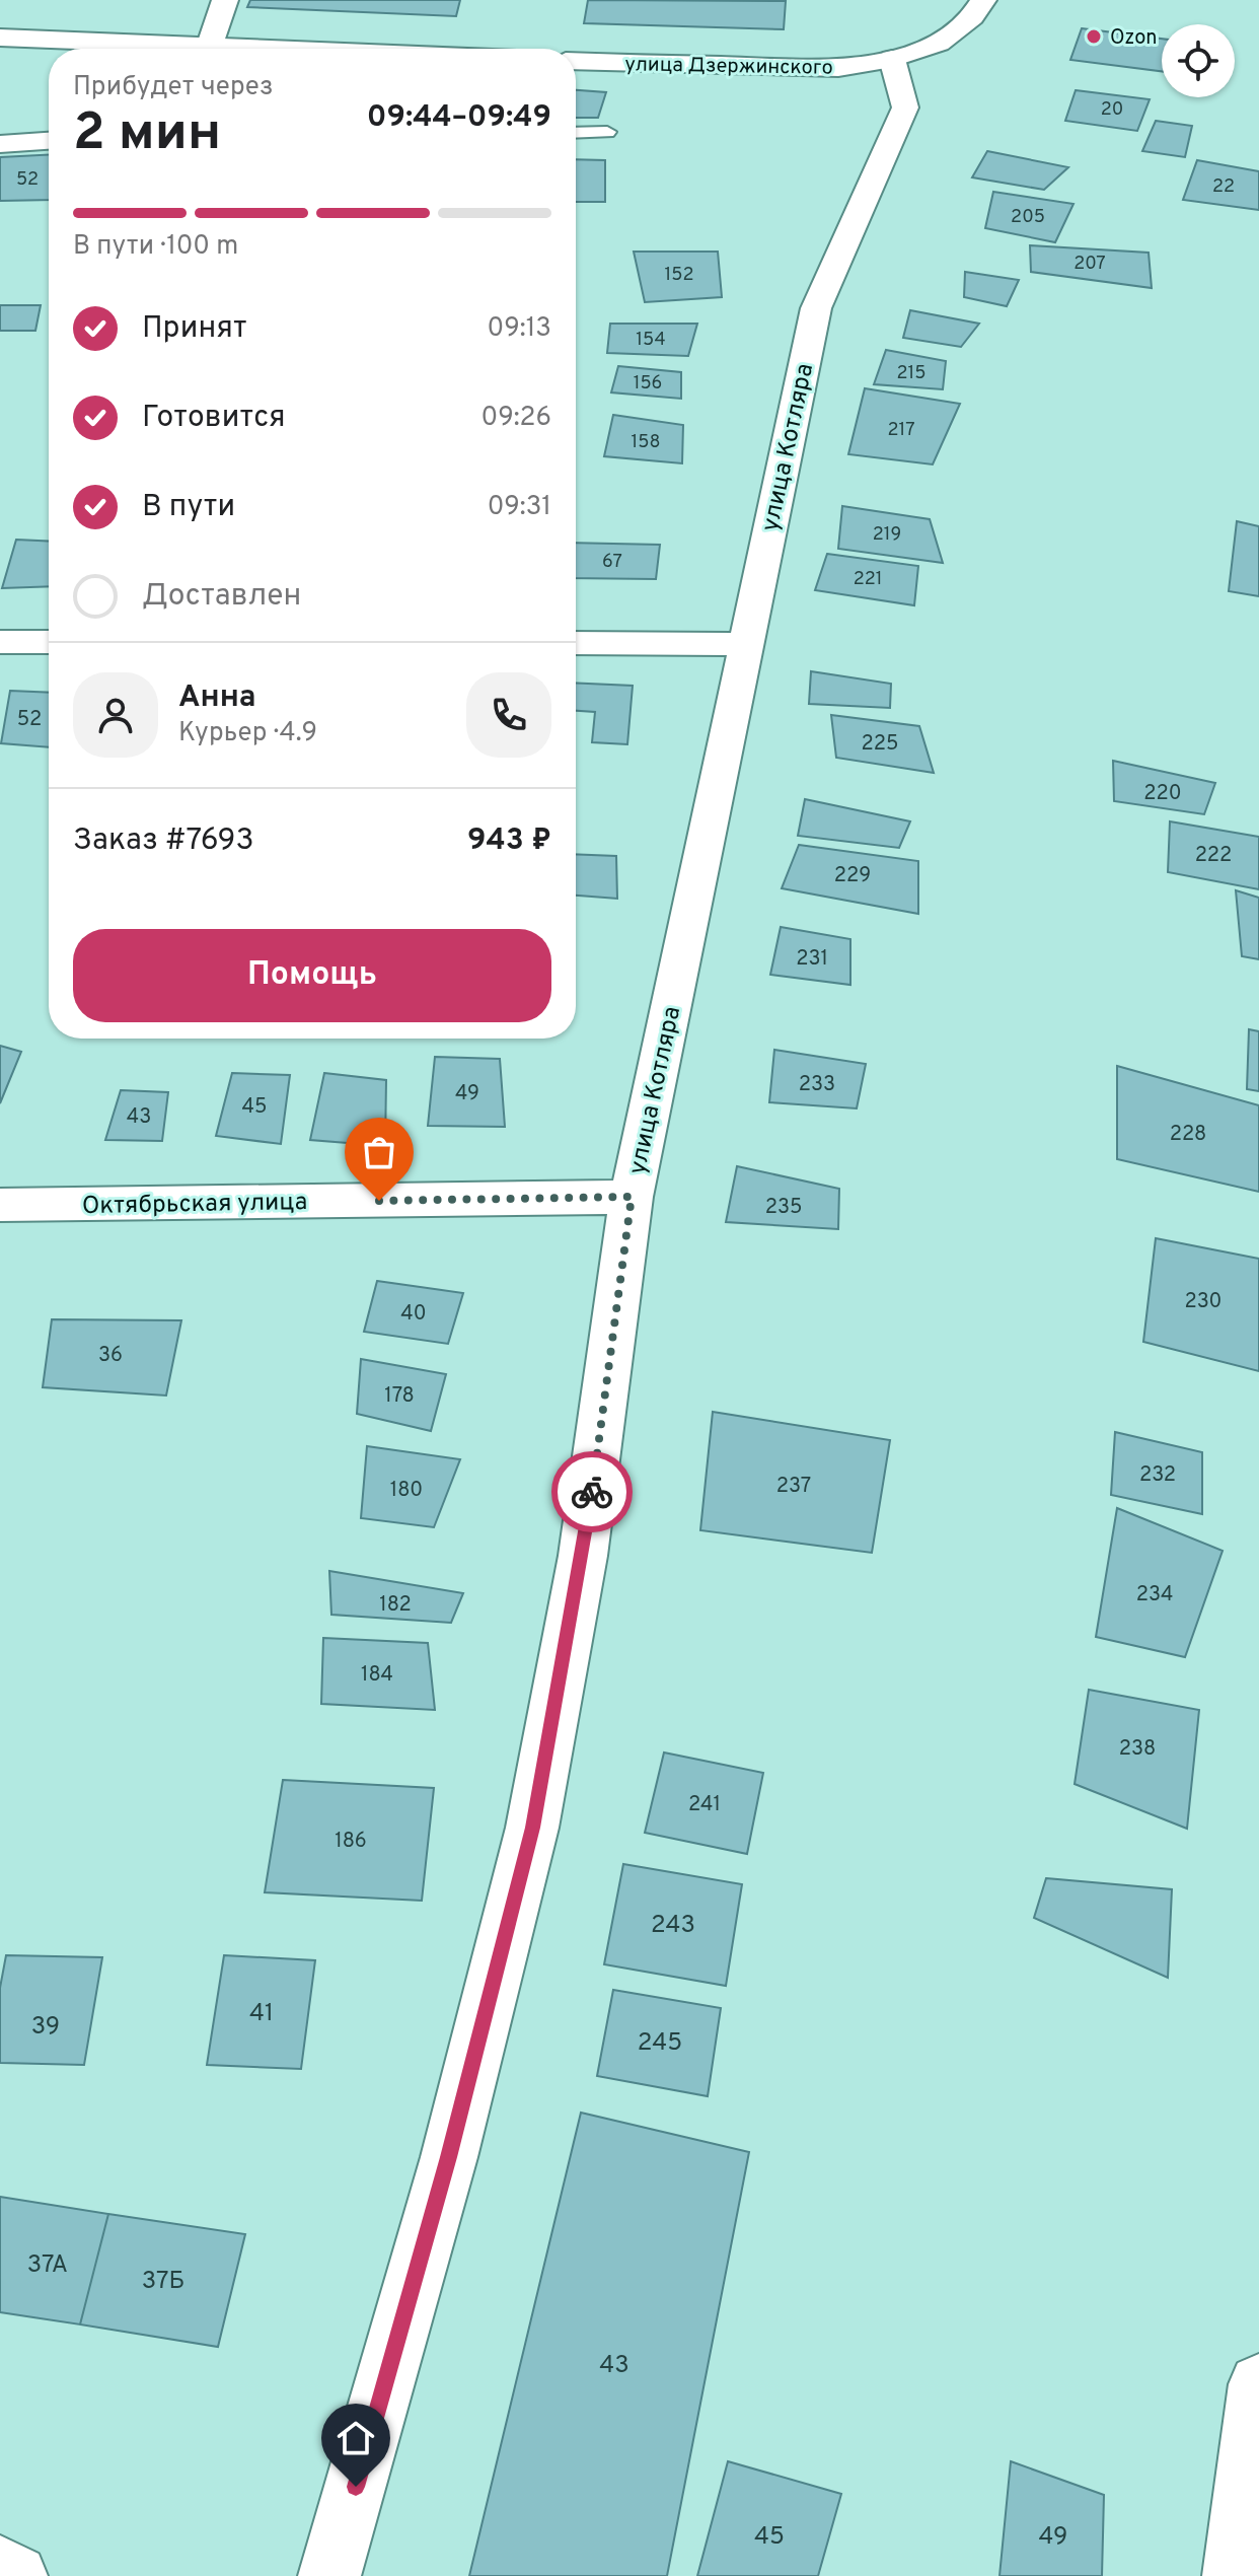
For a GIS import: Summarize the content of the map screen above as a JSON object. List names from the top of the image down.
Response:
{
  "streets": {
    "street": ["улица Дзержинского", "улица Котляра", "Октябрьская улица"]
  },
  "crossings": [
    ["улица Дзержинского", "улица Котляра"],
    ["улица Котляра", "Октябрьская улица"]
  ],
  "places": ["Ozon"],
  "house_numbers": [
    "20",
    "52",
    "22",
    "205",
    "207",
    "152",
    "154",
    "215",
    "156",
    "217",
    "158",
    "219",
    "67",
    "221",
    "52",
    "225",
    "220",
    "222",
    "229",
    "231",
    "233",
    "49",
    "45",
    "43",
    "228",
    "235",
    "230",
    "40",
    "36",
    "178",
    "232",
    "237",
    "180",
    "234",
    "182",
    "184",
    "238",
    "241",
    "186",
    "243",
    "41",
    "39",
    "245",
    "37А",
    "37Б",
    "43",
    "45",
    "49"
  ],
  "page": {
    "heading": ["2 мин", "Прибудет через", "09:44–09:49"],
    "panel": [
      "Анна",
      "Курьер · 4.9",
      "Заказ #7693",
      "943 ₽"
    ],
    "bar": "В пути · 100 m",
    "list": [
      ["Принят", "09:13"],
      ["Готовится", "09:26"],
      ["В пути", "09:31"],
      "Доставлен"
    ],
    "buttons": "Помощь"
  }
}
